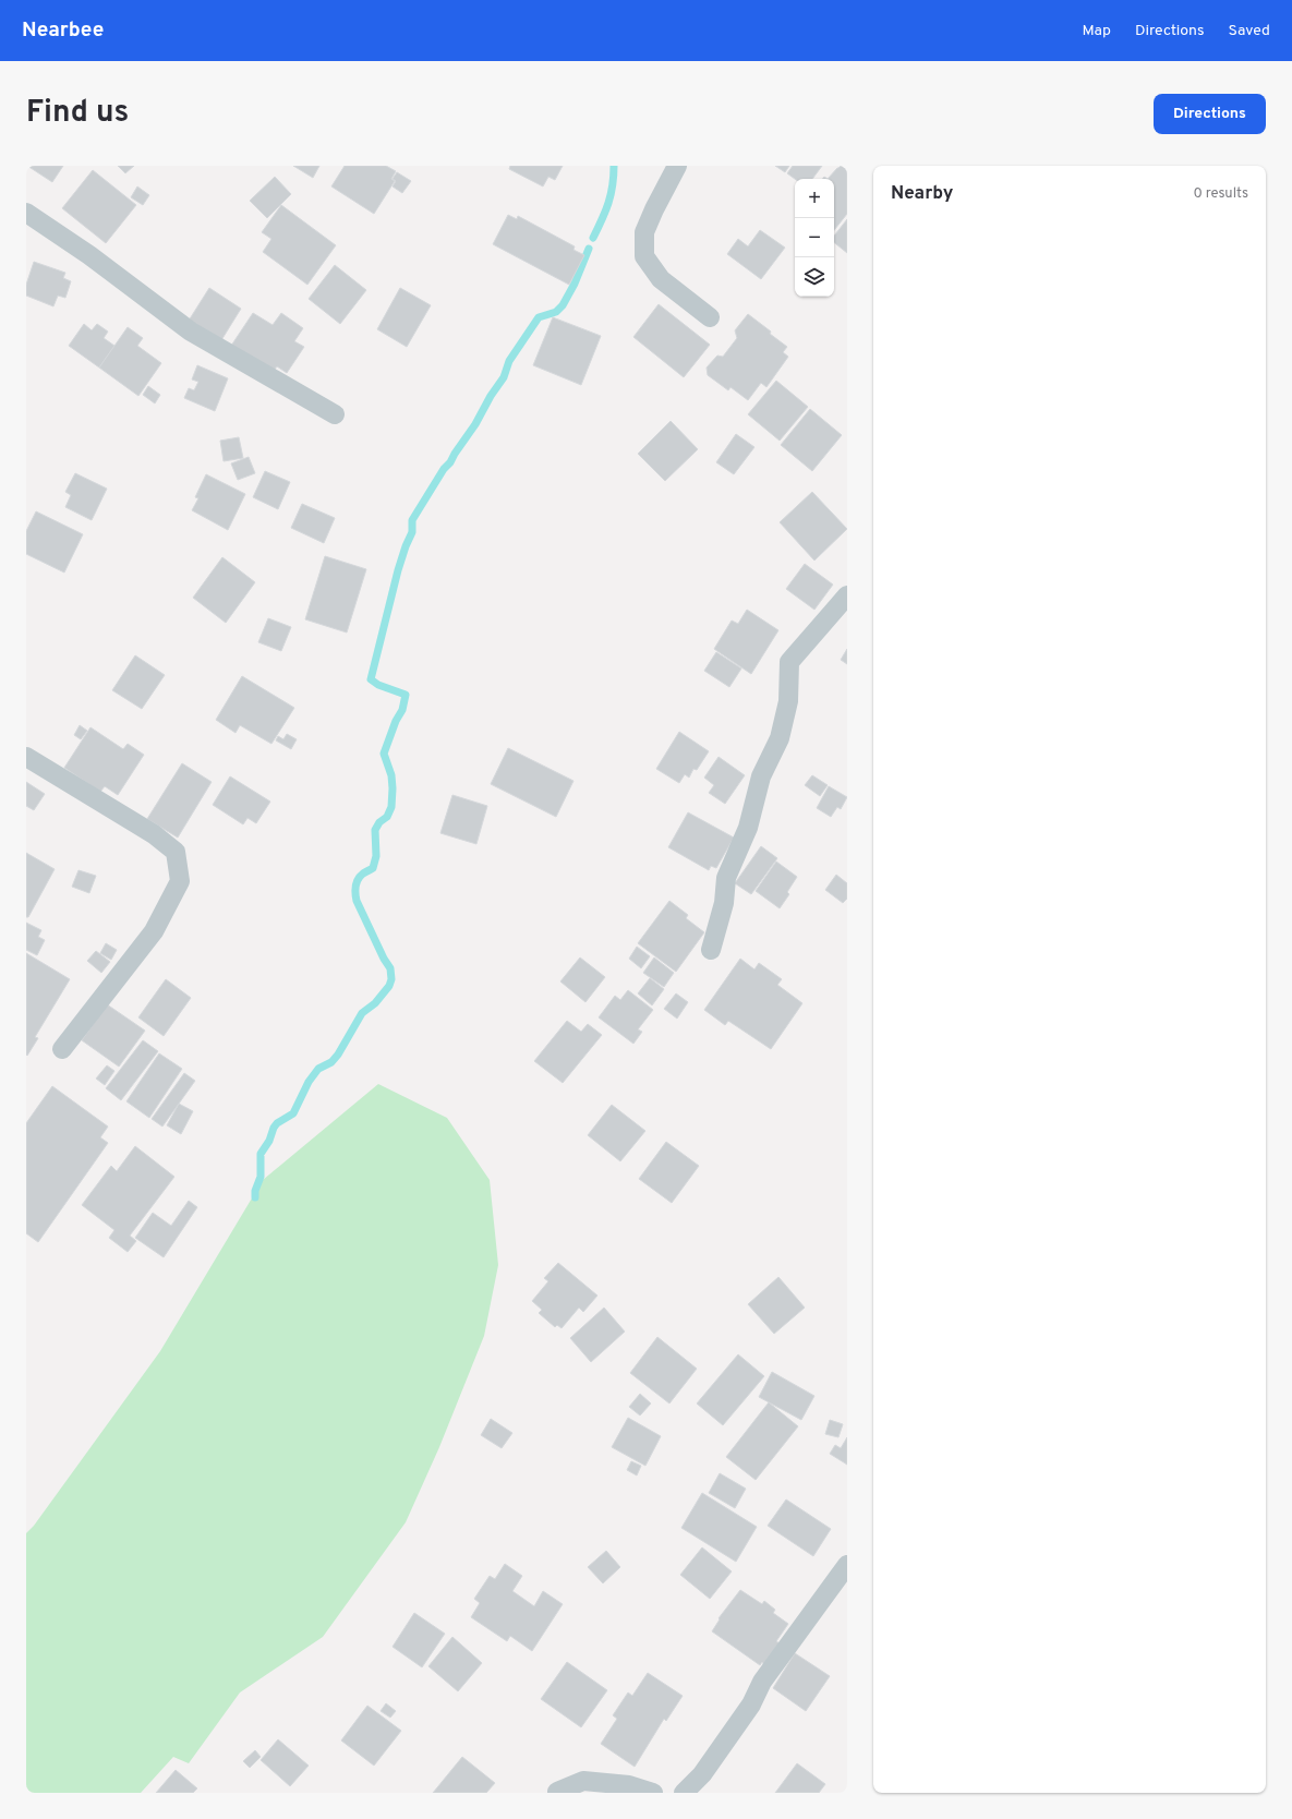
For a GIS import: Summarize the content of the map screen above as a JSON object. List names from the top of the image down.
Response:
{
  "page": {
    "header": "Nearbee",
    "nav": ["Map", "Directions", "Saved"],
    "title": "Find us",
    "buttons": "Directions",
    "heading": ["Nearby", "0 results"],
    "map_buttons": ["+", "−"]
  }
}
